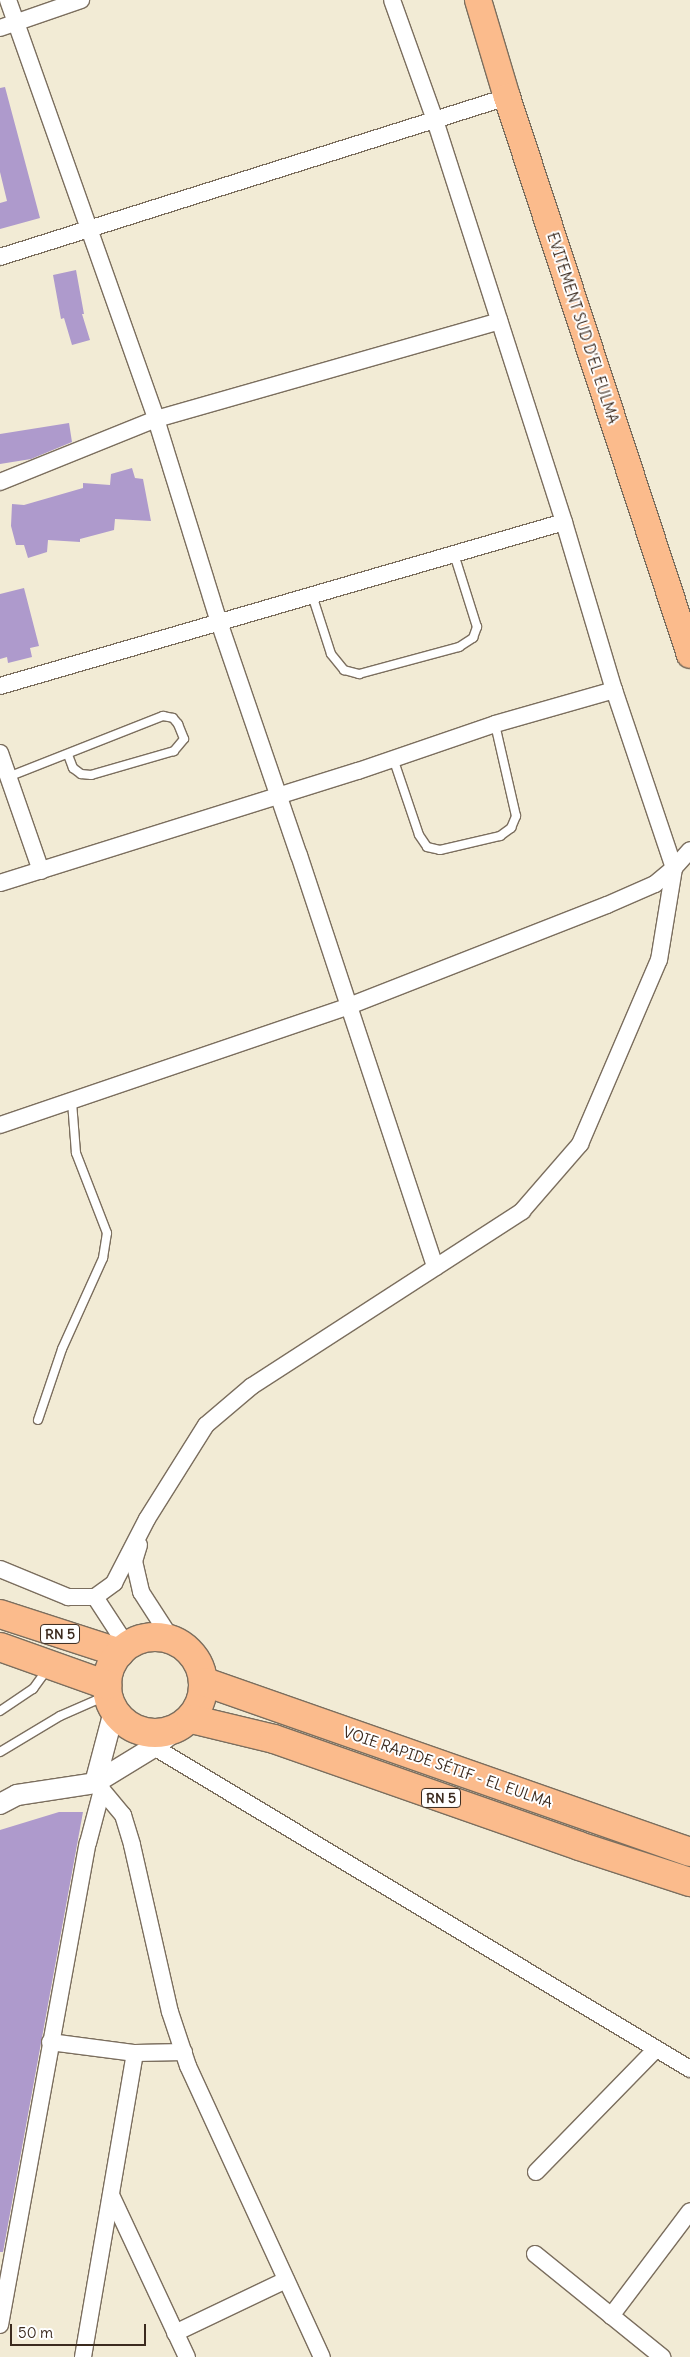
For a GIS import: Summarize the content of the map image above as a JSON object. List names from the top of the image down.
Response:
{
  "streets": {
    "highway": ["RN 5", "VOIE RAPIDE SÉTIF - EL EULMA"],
    "main road": ["EVITEMENT SUD D'EL EULMA"]
  },
  "crossings": [
    ["RN 5", "VOIE RAPIDE SÉTIF - EL EULMA"]
  ],
  "scale_bar": "50 m"
}
